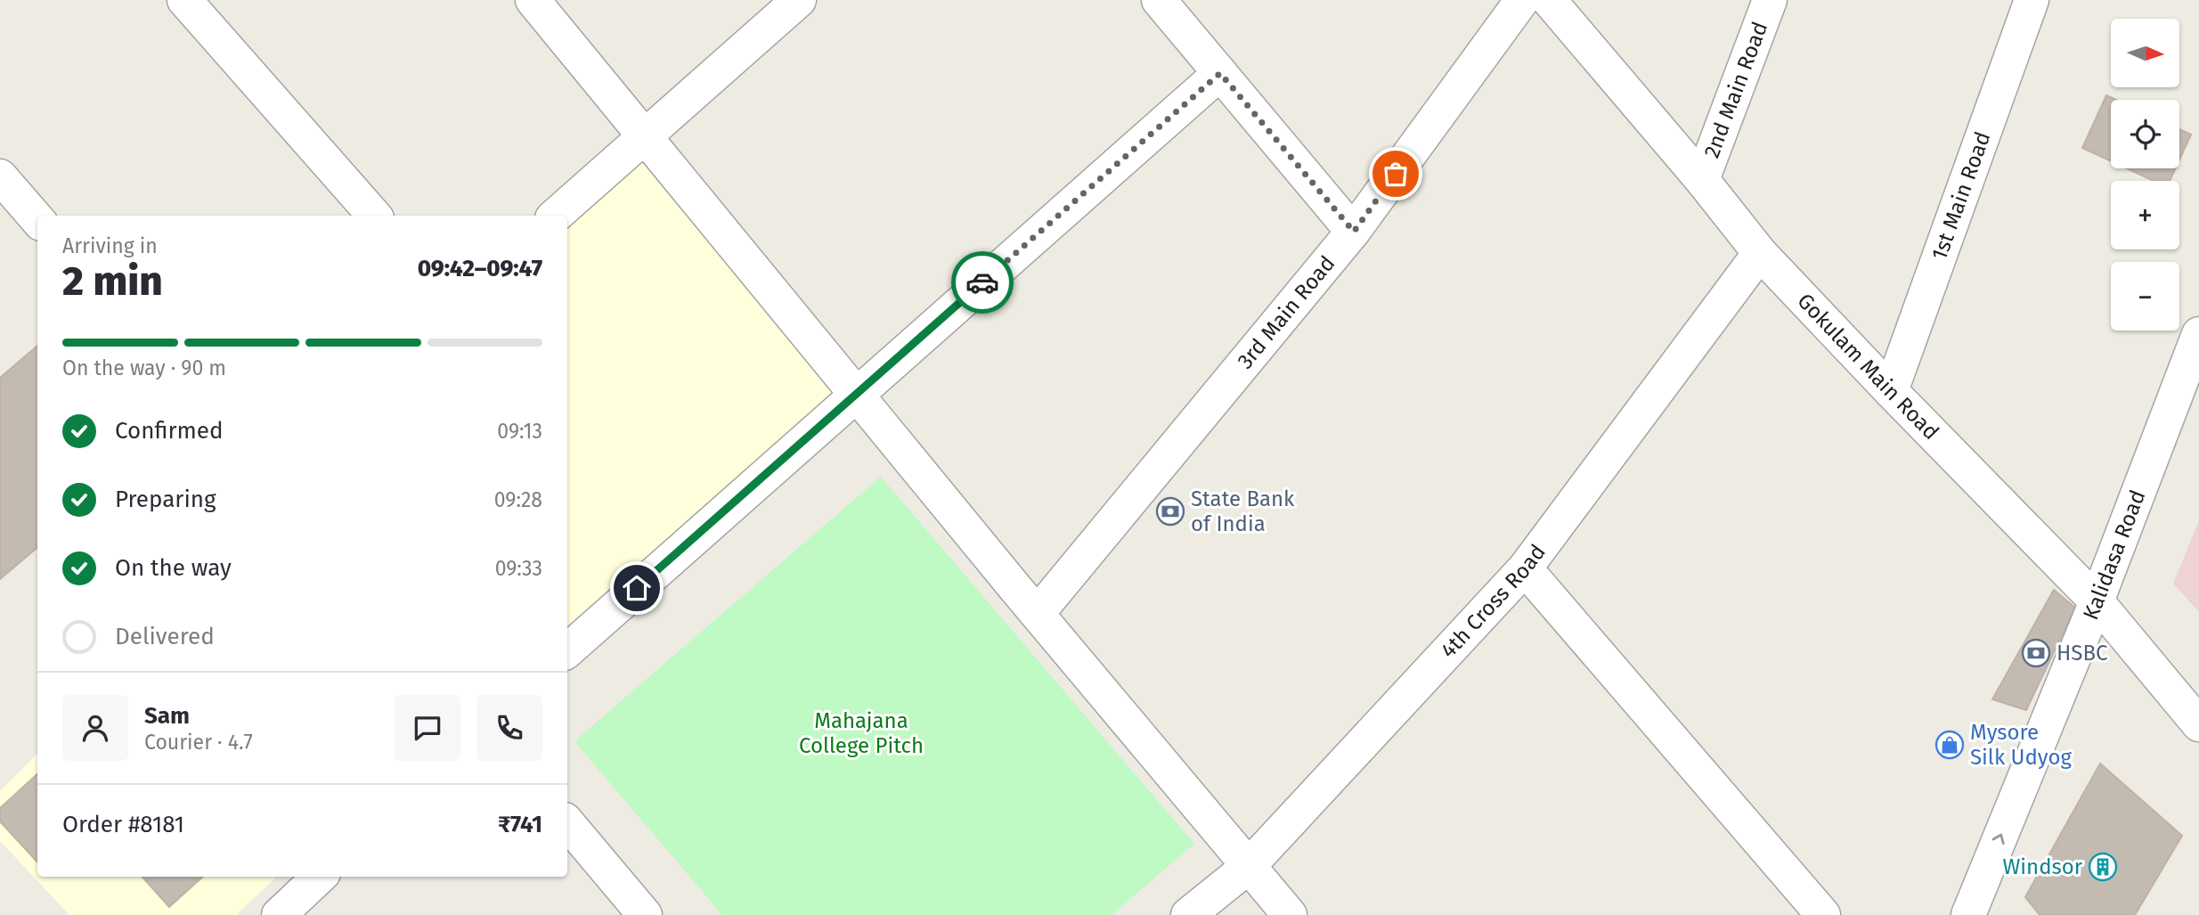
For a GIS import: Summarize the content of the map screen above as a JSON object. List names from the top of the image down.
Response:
{
  "streets": {
    "street": [
      "2nd Main Road",
      "1st Main Road",
      "3rd Main Road",
      "Gokulam Main Road",
      "Kalidasa Road",
      "4th Cross Road"
    ]
  },
  "crossings": [
    ["2nd Main Road", "Gokulam Main Road"],
    ["1st Main Road", "Gokulam Main Road"],
    ["Gokulam Main Road", "Kalidasa Road"],
    ["Gokulam Main Road", "4th Cross Road"]
  ],
  "one_way": ["Kalidasa Road"],
  "parks": ["Mahajana College Pitch"],
  "places": {
    "bank": ["State Bank of India", "HSBC"],
    "shop": ["Mysore Silk Udyog"],
    "building": ["Windsor"]
  },
  "north": "right",
  "page": {
    "map_buttons": ["+", "−"],
    "heading": ["2 min", "Arriving in", "09:42–09:47"],
    "panel": [
      "Sam",
      "Courier · 4.7",
      "Order #8181",
      "₹741"
    ],
    "bar": "On the way · 90 m",
    "list": [
      ["Confirmed", "09:13"],
      ["Preparing", "09:28"],
      ["On the way", "09:33"],
      "Delivered"
    ]
  }
}
